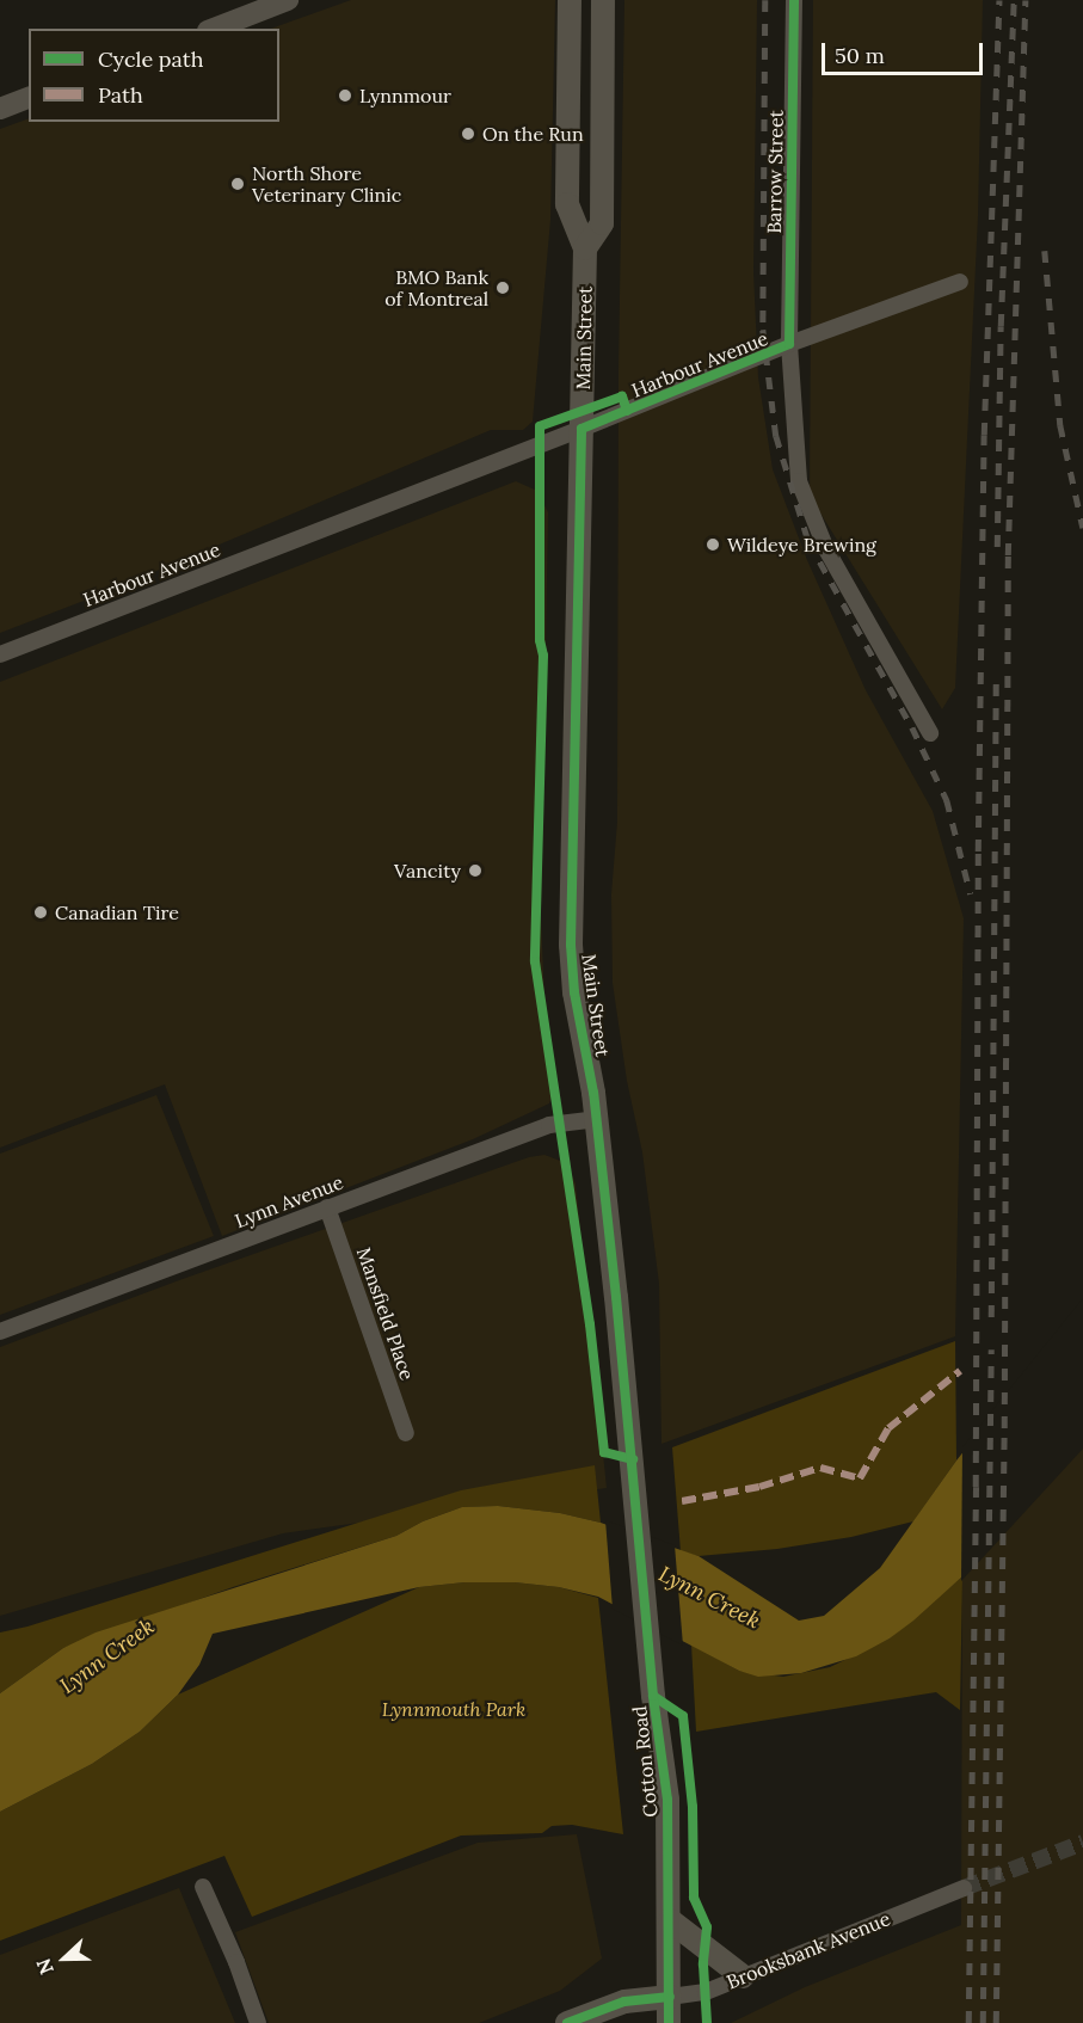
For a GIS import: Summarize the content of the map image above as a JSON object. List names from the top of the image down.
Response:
{
  "streets": {
    "main road": ["Main Street", "Cotton Road", "Brooksbank Avenue"],
    "street": [
      "Barrow Street",
      "Harbour Avenue",
      "Lynn Avenue",
      "Mansfield Place"
    ]
  },
  "crossings": [
    ["Barrow Street", "Harbour Avenue"],
    ["Main Street", "Harbour Avenue"],
    ["Main Street", "Lynn Avenue"],
    ["Main Street", "Cotton Road"],
    ["Lynn Avenue", "Mansfield Place"],
    ["Cotton Road", "Brooksbank Avenue"]
  ],
  "water": ["Lynn Creek"],
  "parks": ["Lynnmouth Park"],
  "places": [
    "Lynnmour",
    "On the Run",
    "North Shore Veterinary Clinic",
    "BMO Bank of Montreal",
    "Wildeye Brewing",
    "Vancity",
    "Canadian Tire"
  ],
  "legend": ["Cycle path", "Path"],
  "scale_bar": "50 m",
  "north": "left"
}
